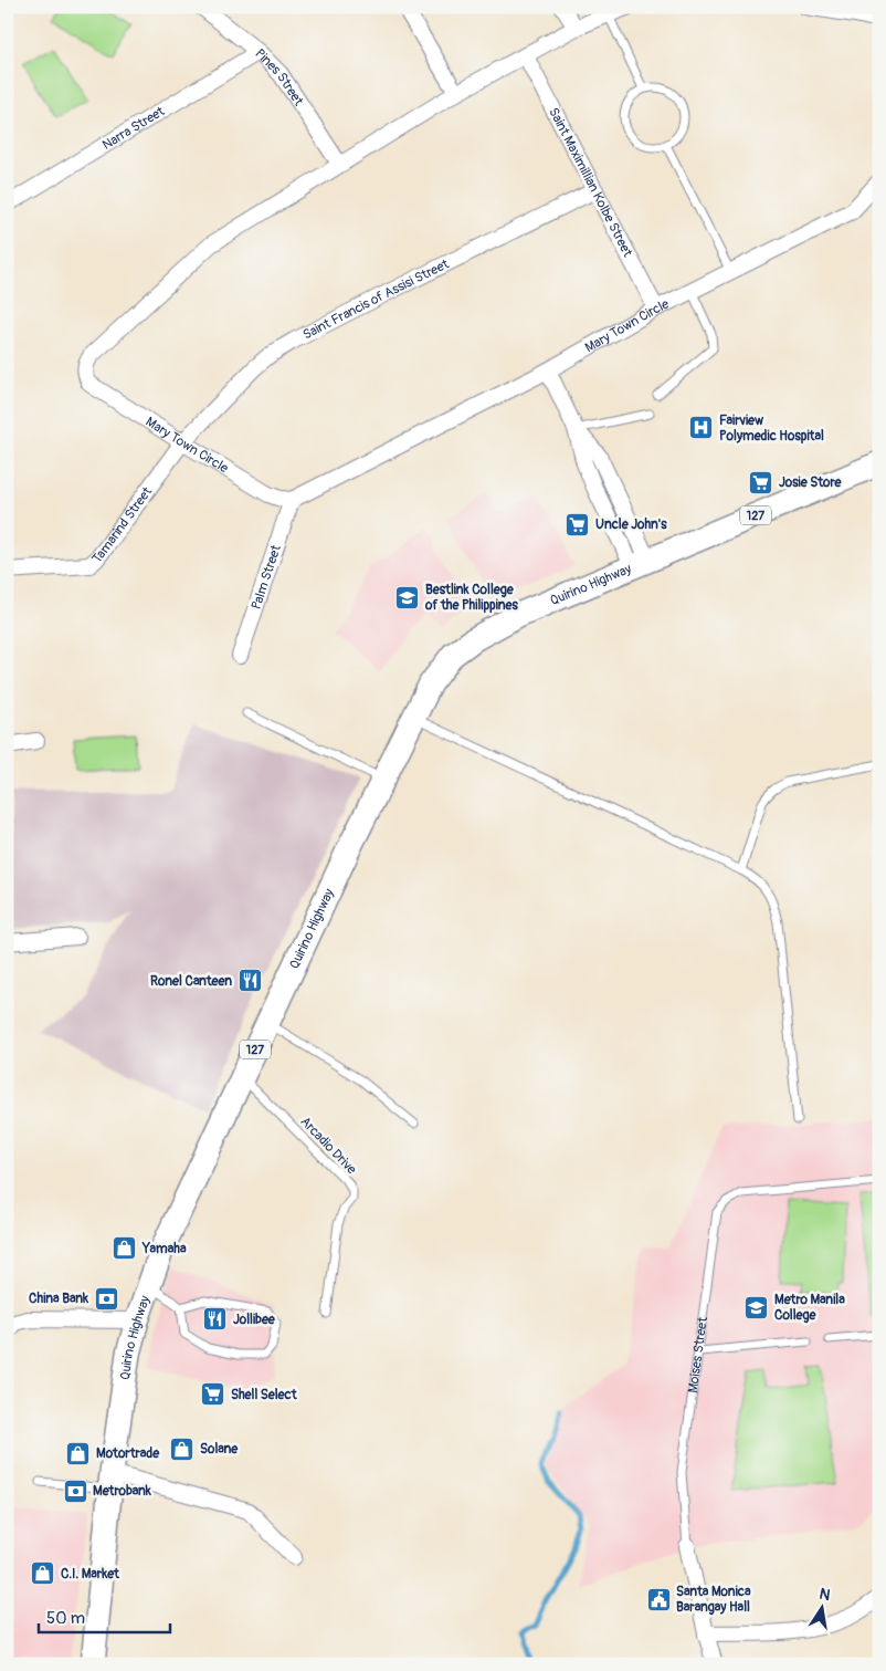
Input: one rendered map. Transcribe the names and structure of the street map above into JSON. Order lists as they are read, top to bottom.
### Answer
{
  "streets": {
    "main road": ["127", "Quirino Highway"],
    "street": [
      "Pines Street",
      "Narra Street",
      "Saint Maximillian Kolbe Street",
      "Saint Francis of Assisi Street",
      "Mary Town Circle",
      "Tamarind Street",
      "Palm Street",
      "Moises Street"
    ],
    "lane": ["Arcadio Drive"]
  },
  "crossings": [
    ["Pines Street", "Narra Street"],
    ["Pines Street", "Mary Town Circle"],
    ["Saint Maximillian Kolbe Street", "Saint Francis of Assisi Street"],
    ["Saint Maximillian Kolbe Street", "Mary Town Circle"],
    ["Saint Francis of Assisi Street", "Mary Town Circle"],
    ["Saint Francis of Assisi Street", "Tamarind Street"],
    ["Mary Town Circle", "Tamarind Street"],
    ["Mary Town Circle", "Palm Street"],
    ["Quirino Highway", "Arcadio Drive"]
  ],
  "places": {
    "hospital": ["Fairview Polymedic Hospital"],
    "supermarket": ["Josie Store", "Uncle John's", "Shell Select"],
    "school or university": ["Bestlink College of the Philippines", "Metro Manila College"],
    "restaurant": ["Ronel Canteen", "Jollibee"],
    "shop": [
      "Yamaha",
      "Solane",
      "Motortrade",
      "C.I. Market"
    ],
    "bank": ["China Bank", "Metrobank"],
    "public building": ["Santa Monica Barangay Hall"]
  },
  "scale_bar": "50 m",
  "north": "top"
}
